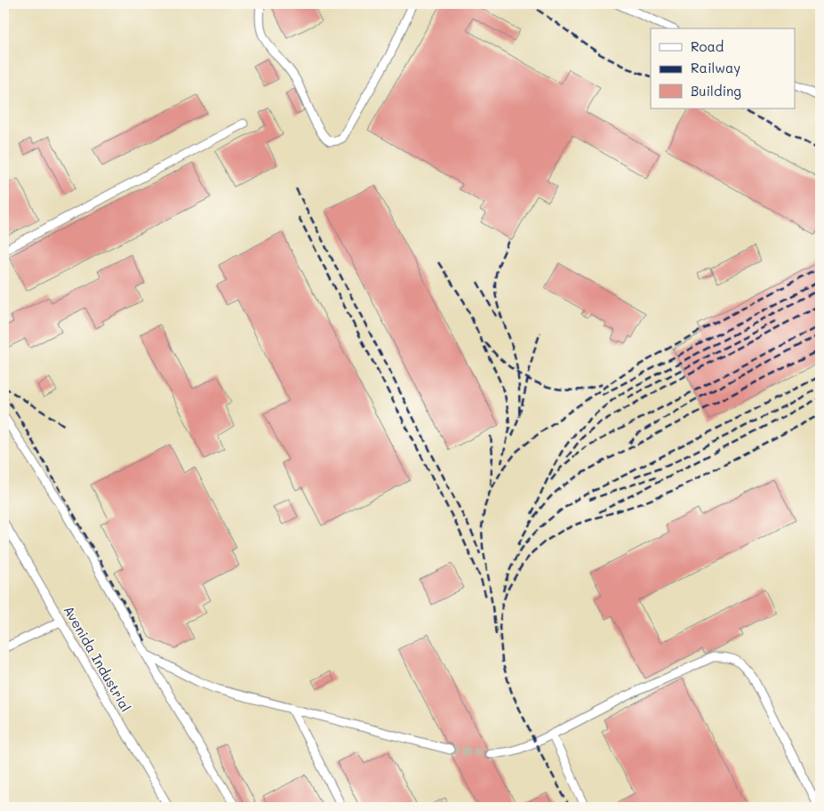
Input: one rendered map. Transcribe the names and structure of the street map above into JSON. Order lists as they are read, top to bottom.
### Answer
{
  "streets": {
    "street": ["Avenida Industrial"]
  },
  "legend": ["Road", "Railway", "Building"]
}
